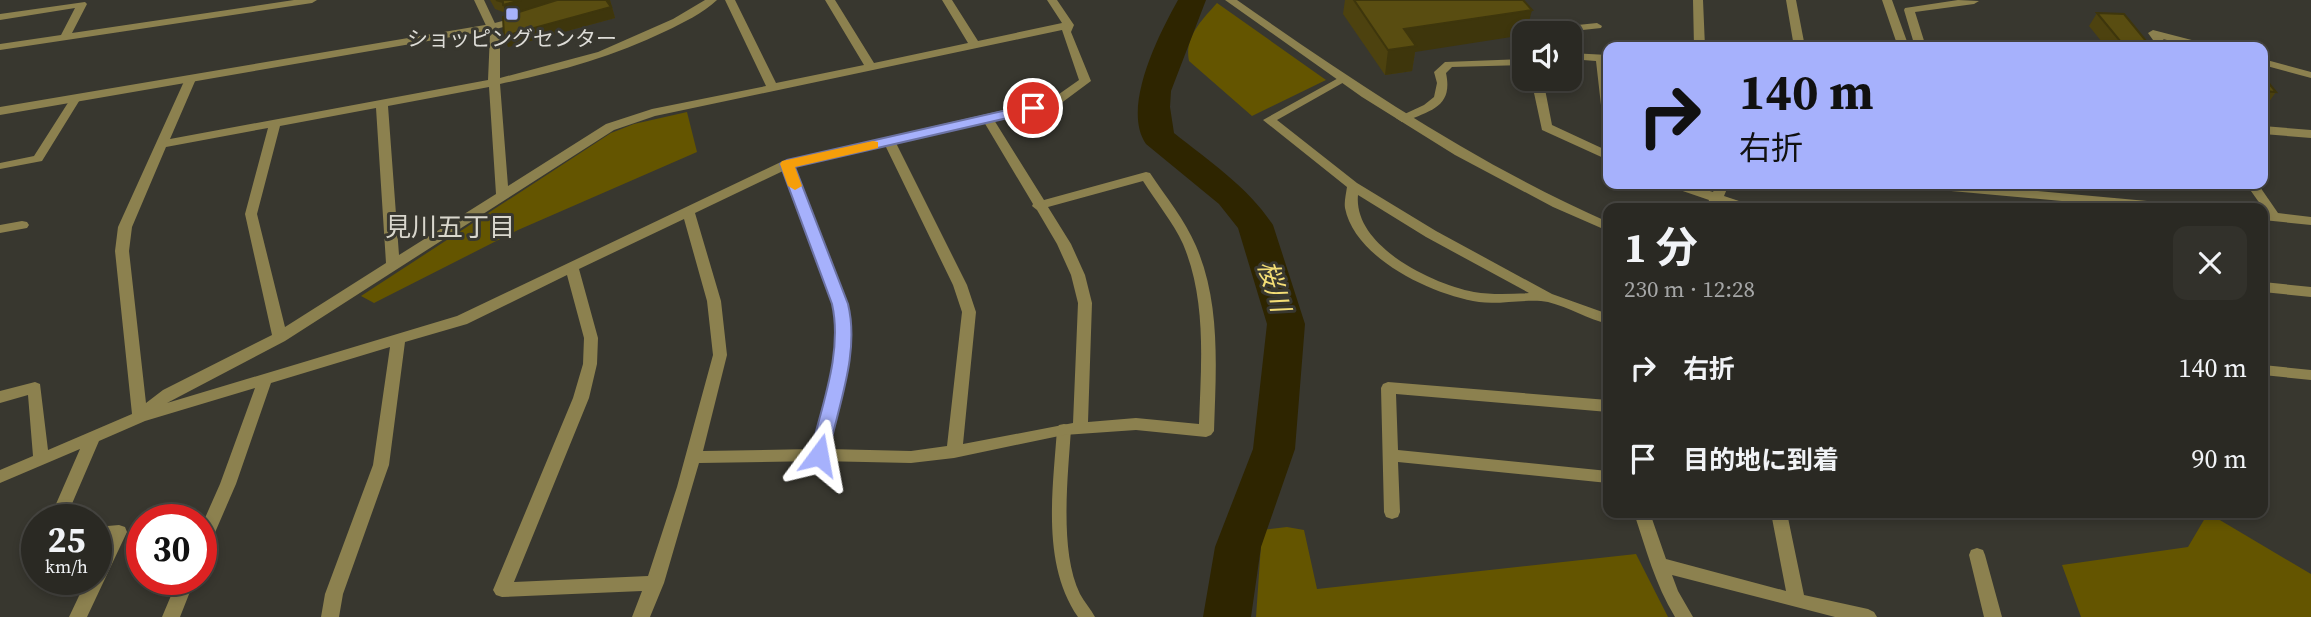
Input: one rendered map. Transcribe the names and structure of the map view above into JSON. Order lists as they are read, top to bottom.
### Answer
{
  "districts": ["見川五丁目"],
  "water": ["桜川"],
  "places": {
    "transit": ["ショッピングセンター"]
  },
  "page": {
    "turn": ["140 m", "右折"],
    "heading": ["1 分", "230 m · 12:28"],
    "list": [
      {
        "name": "右折",
        "value": "140 m"
      },
      {
        "name": "目的地に到着",
        "value": "90 m"
      }
    ],
    "speed": "25 km/h",
    "limit": "30"
  }
}
